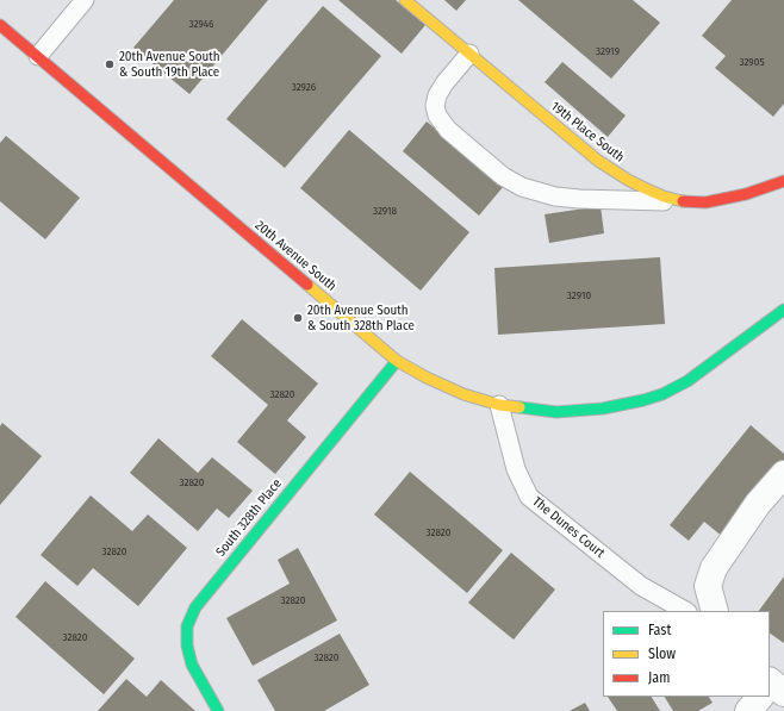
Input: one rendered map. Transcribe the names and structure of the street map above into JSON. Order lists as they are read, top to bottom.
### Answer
{
  "streets": {
    "street": ["19th Place South", "20th Avenue South", "South 328th Place"],
    "lane": ["The Dunes Court"]
  },
  "crossings": [
    ["20th Avenue South", "South 328th Place"],
    ["20th Avenue South", "The Dunes Court"]
  ],
  "places": ["20th Avenue South & South 19th Place", "20th Avenue South & South 328th Place"],
  "house_numbers": [
    "32946",
    "32919",
    "32905",
    "32926",
    "32918",
    "32910",
    "32820",
    "32820",
    "32820",
    "32820",
    "32820",
    "32820",
    "32820"
  ],
  "legend": ["Fast", "Slow", "Jam"]
}
